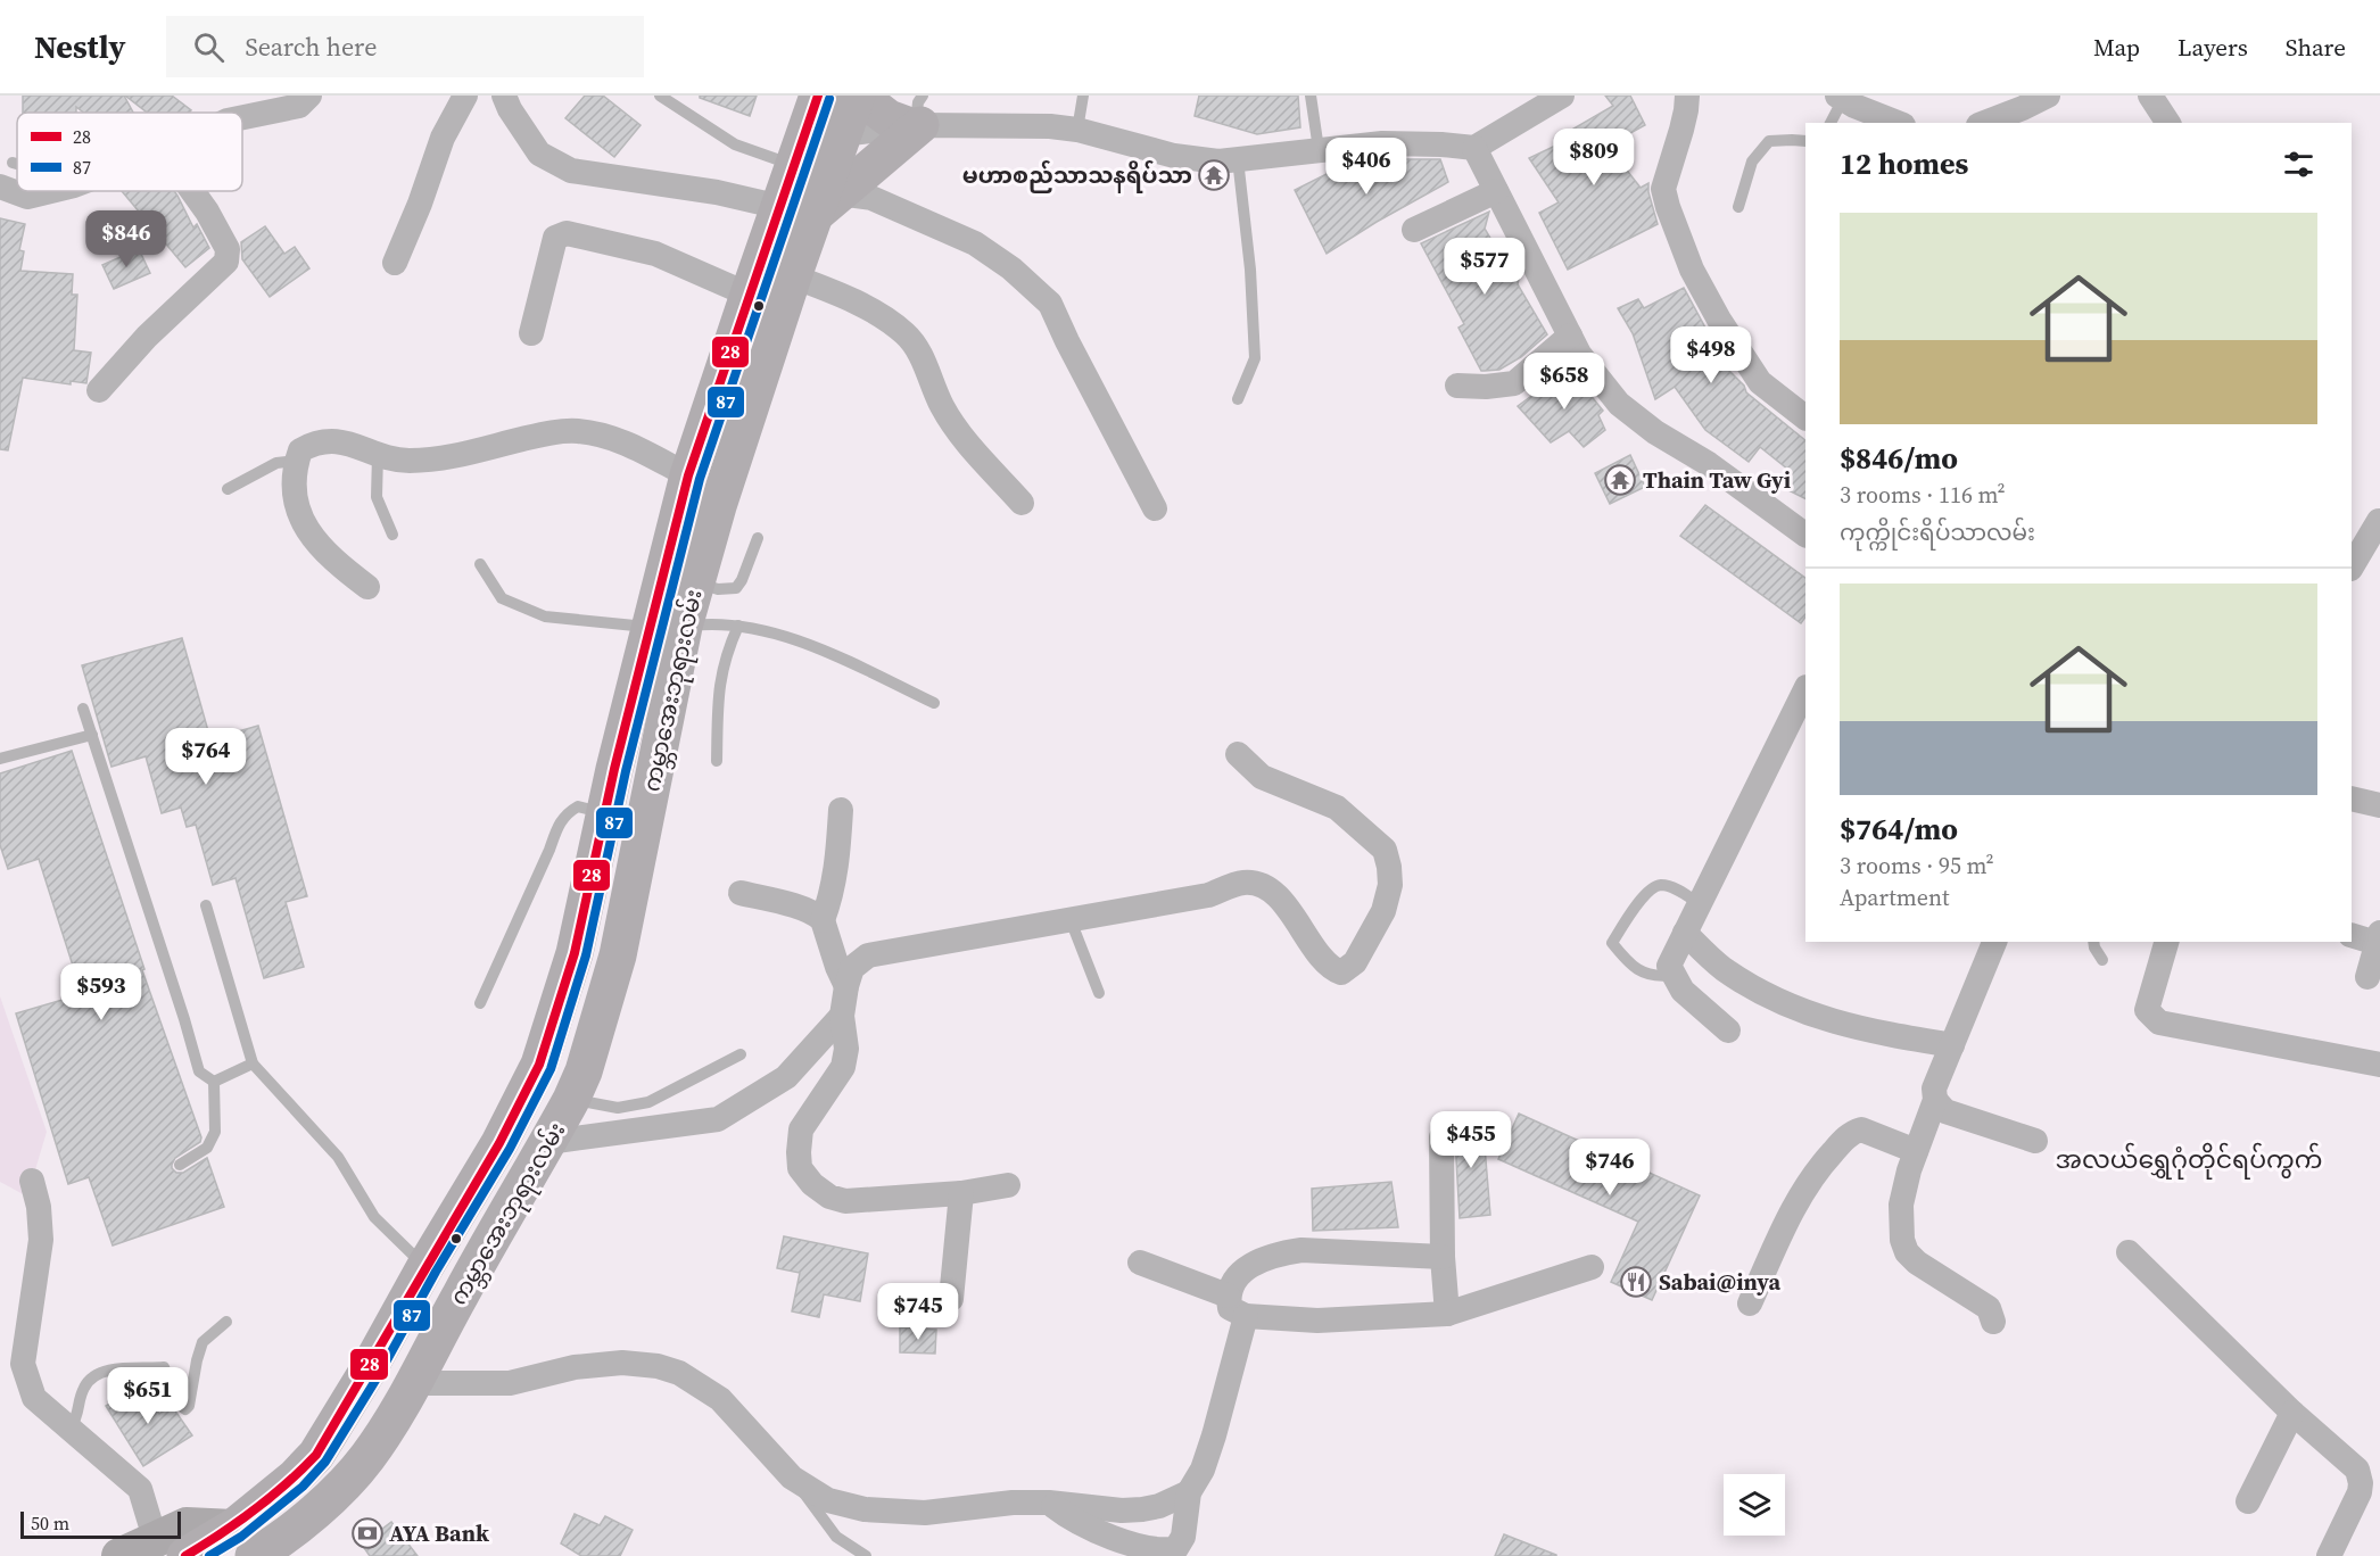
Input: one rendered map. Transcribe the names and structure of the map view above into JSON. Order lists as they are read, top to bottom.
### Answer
{
  "streets": {
    "main road": ["ကမ္ဘာအေးဘုရားလမ်း"]
  },
  "districts": ["အလယ်ရွှေဂုံတိုင်ရပ်ကွက်"],
  "places": {
    "temple": ["မဟာစည်သာသနရိပ်သာ", "Thain Taw Gyi"],
    "restaurant": ["Sabai@inya"],
    "bank": ["AYA Bank"]
  },
  "lines": ["transit line 28", "transit line 87"],
  "legend": ["28", "87"],
  "scale_bar": "50 m",
  "page": {
    "header": "Nestly",
    "search": "Search here",
    "nav": ["Map", "Layers", "Share"],
    "heading": "12 homes",
    "price": [
      "$809",
      "$406",
      "$846",
      "$577",
      "$498",
      "$658",
      "$764",
      "$593",
      "$455",
      "$746",
      "$745",
      "$651"
    ],
    "list": [
      {
        "name": "$846/mo",
        "note": "3 rooms · 116 m² · ကုက္ကိုင်းရိပ်သာလမ်း"
      },
      {
        "name": "$764/mo",
        "note": "3 rooms · 95 m² · Apartment"
      }
    ],
    "scale": "50 m"
  }
}
